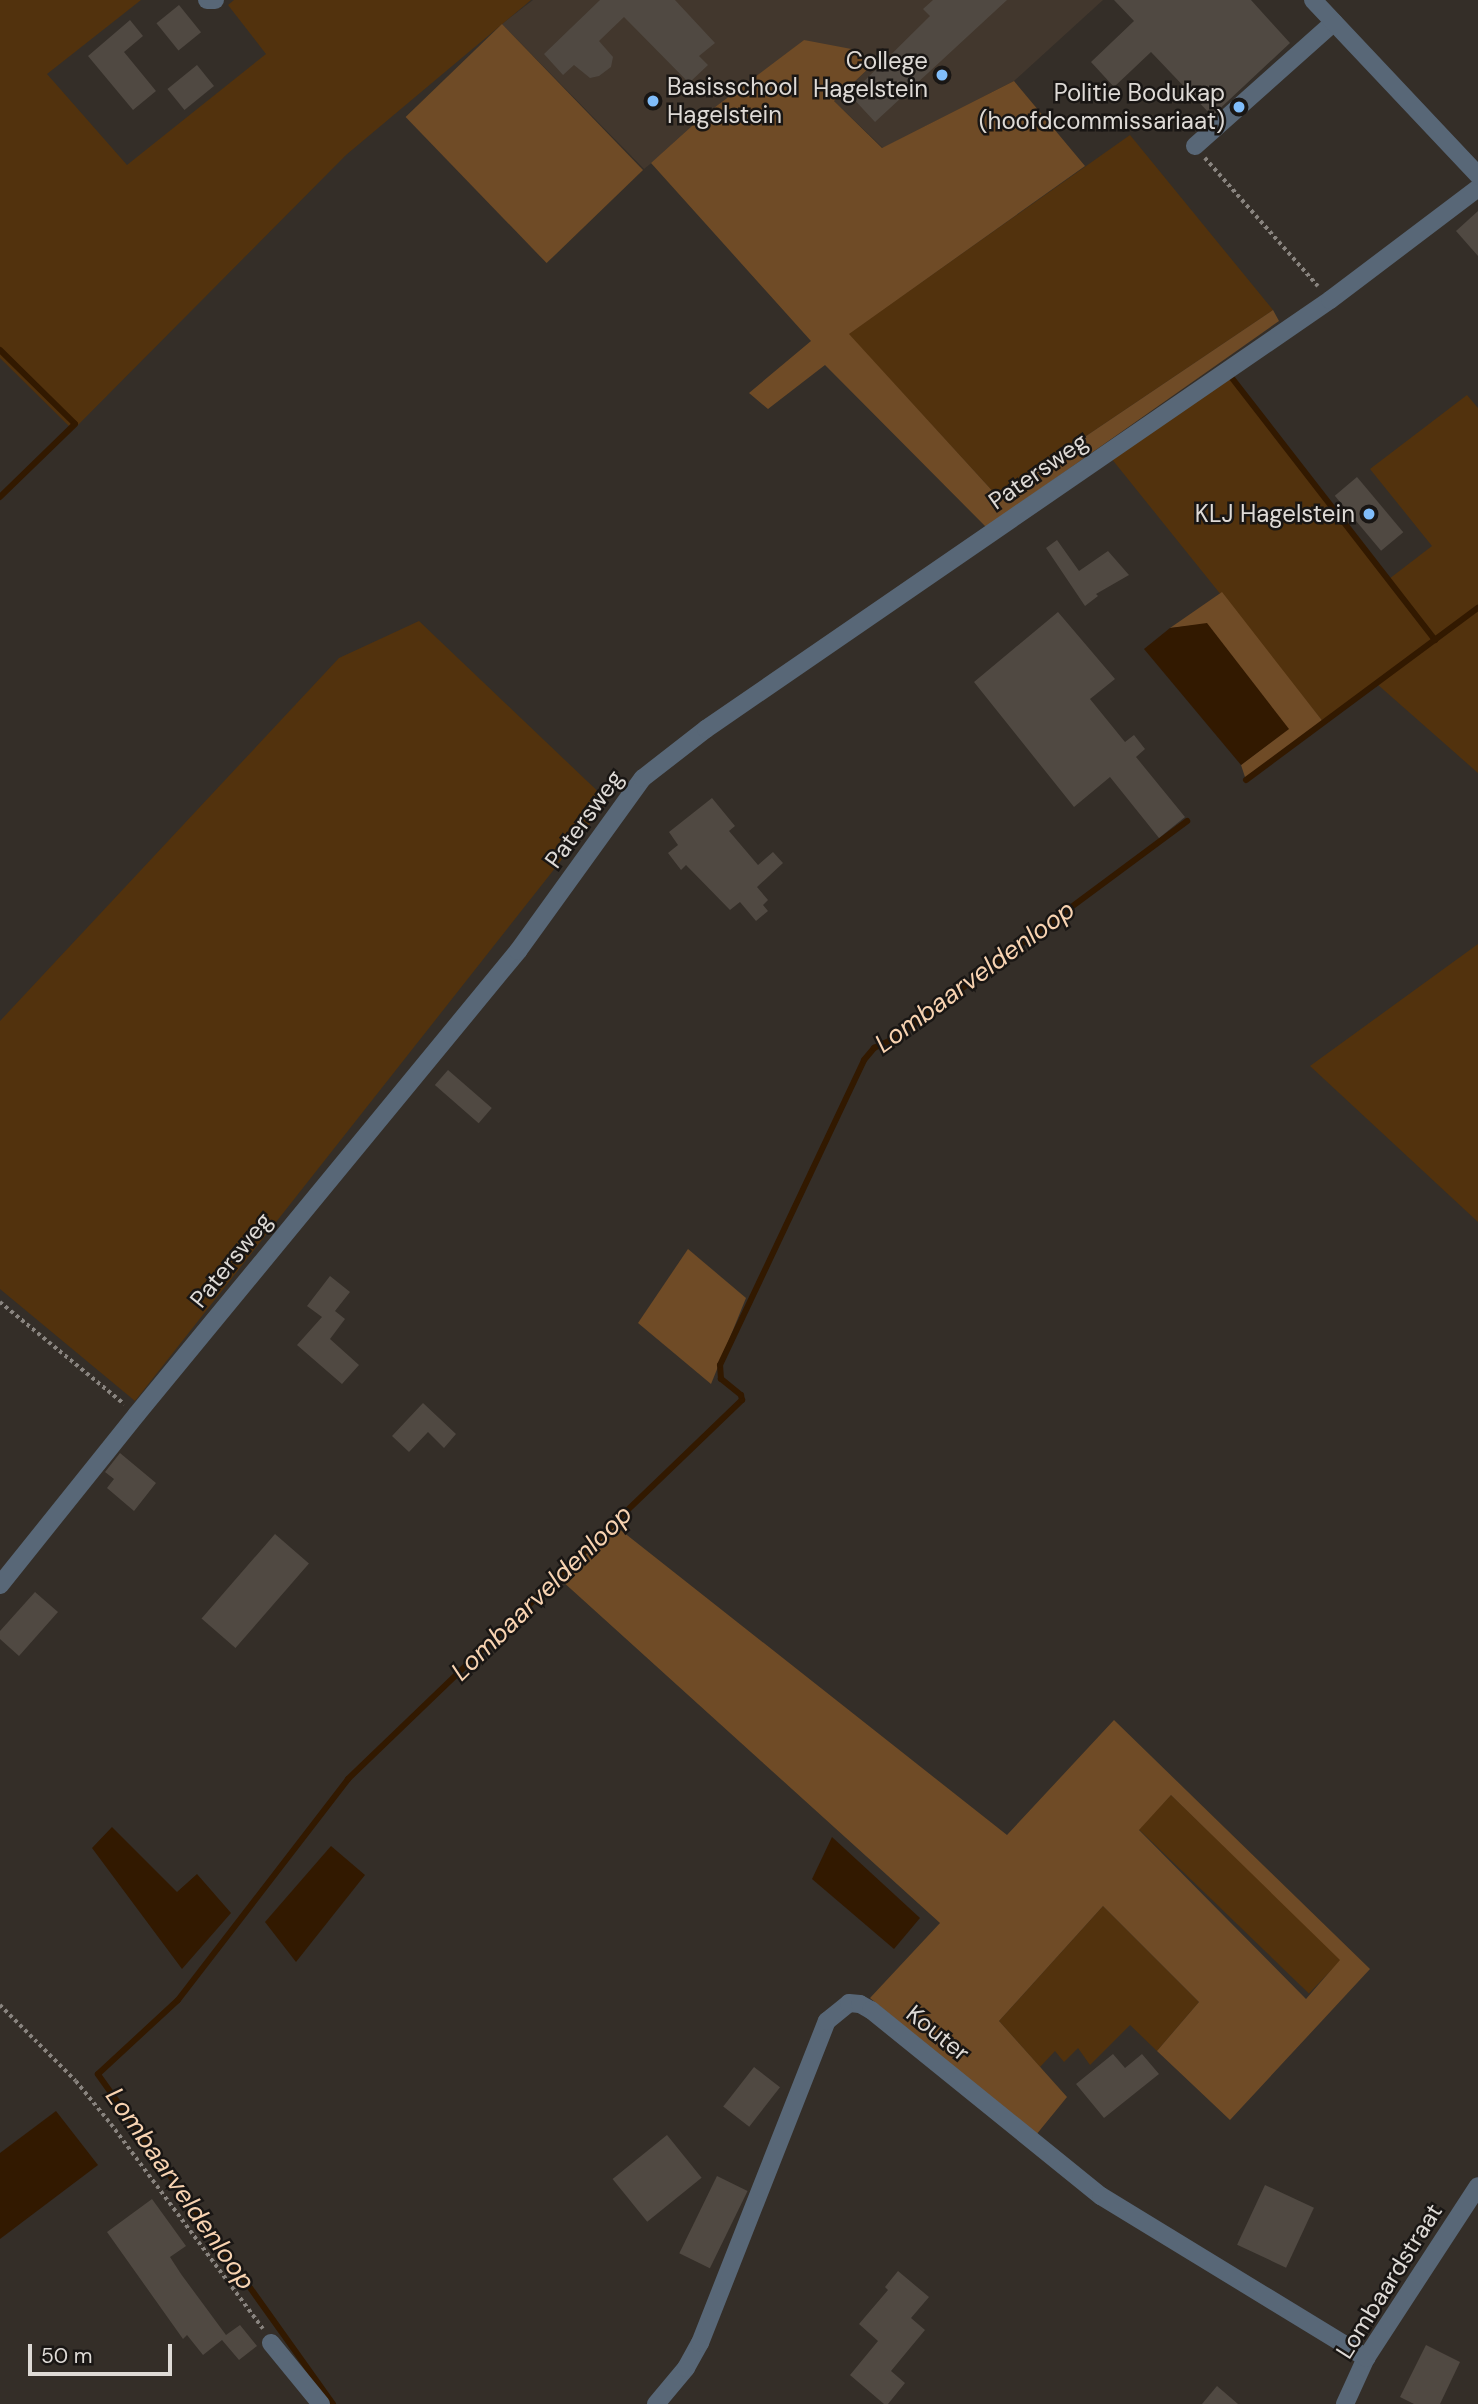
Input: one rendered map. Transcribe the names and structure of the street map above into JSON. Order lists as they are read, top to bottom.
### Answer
{
  "streets": {
    "street": ["Patersweg", "Kouter", "Lombaardstraat"]
  },
  "crossings": [
    ["Kouter", "Lombaardstraat"]
  ],
  "water": ["Lombaarveldenloop"],
  "places": [
    "College Hagelstein",
    "Basisschool Hagelstein",
    "Politie Bodukap (hoofdcommissariaat)",
    "KLJ Hagelstein"
  ],
  "scale_bar": "50 m"
}
